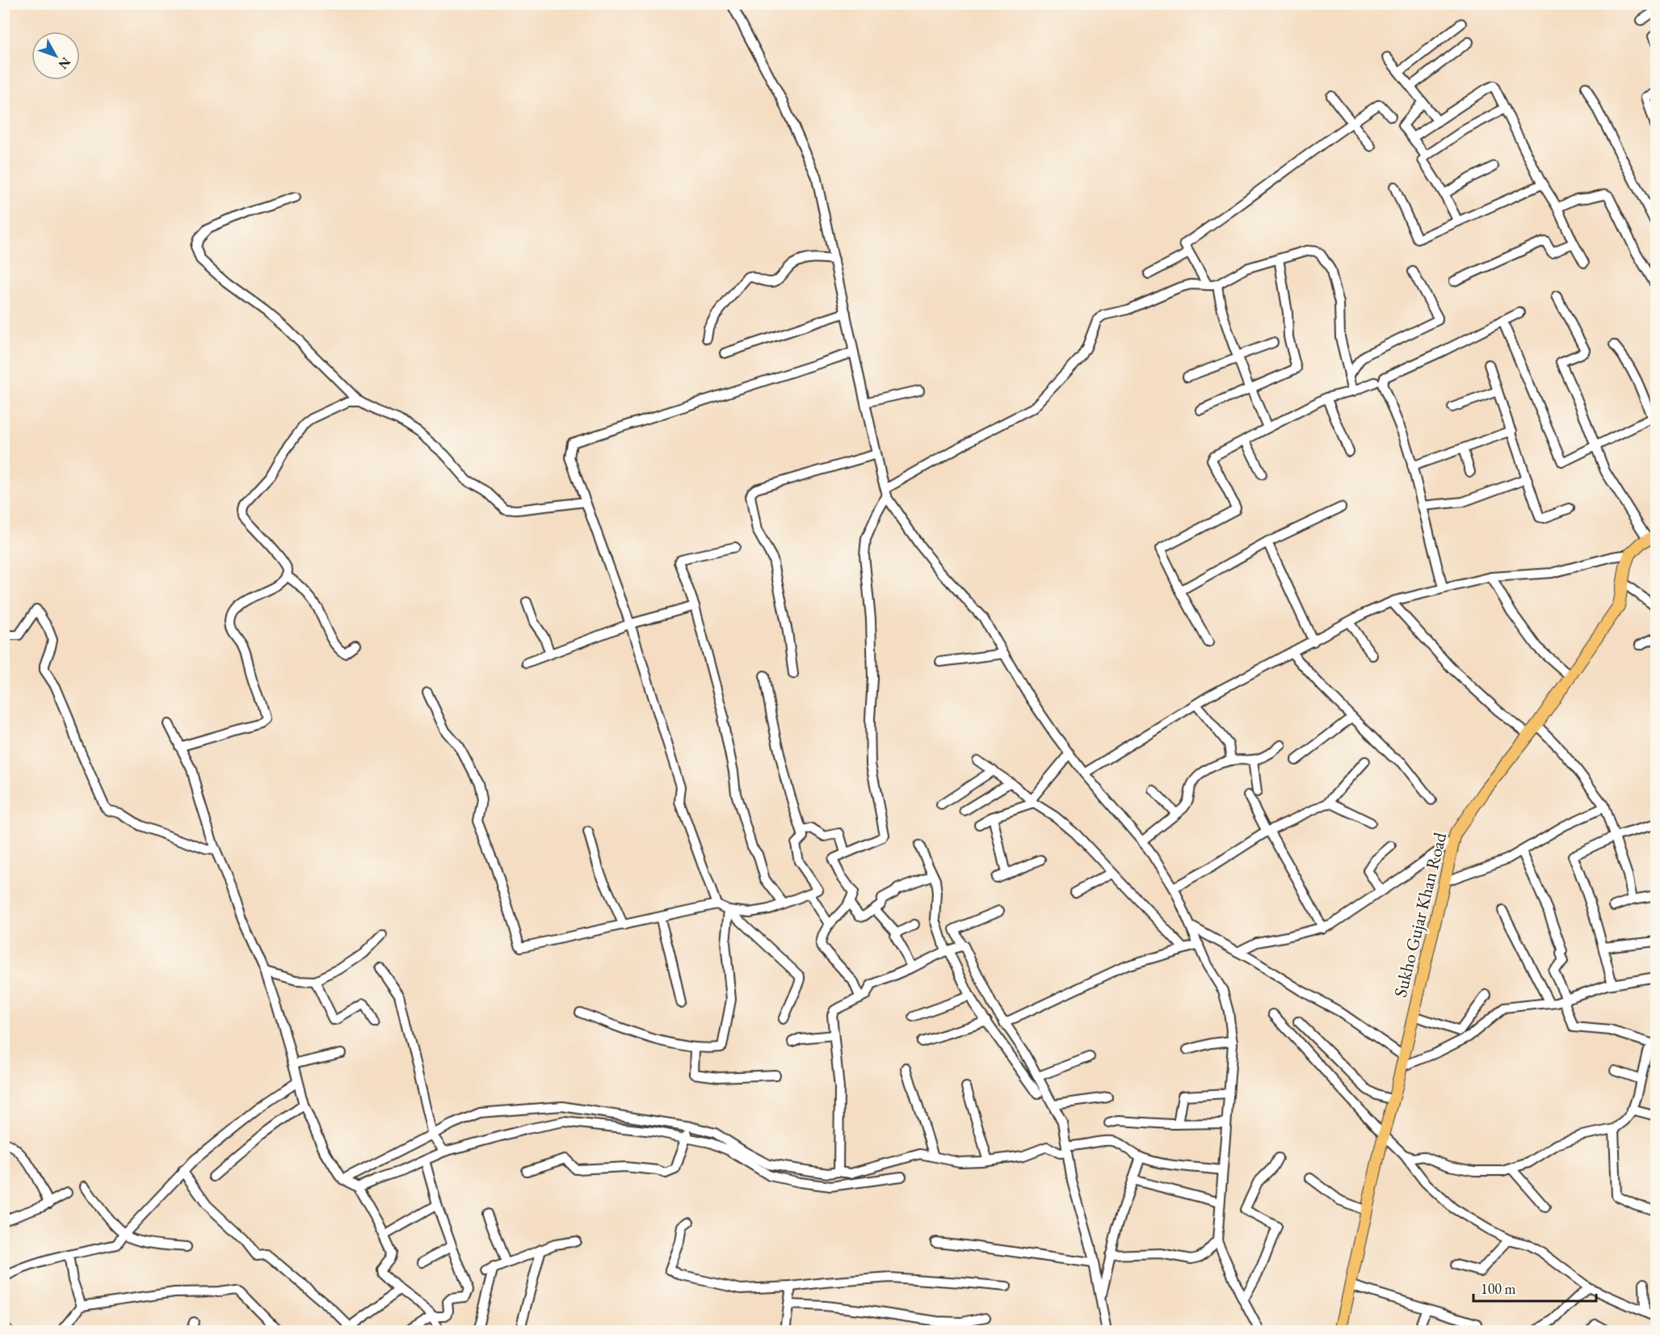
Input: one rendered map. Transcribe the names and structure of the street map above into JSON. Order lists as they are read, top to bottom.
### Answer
{
  "streets": {
    "main road": ["Sukho Gujar Khan Road"]
  },
  "scale_bar": "100 m",
  "north": "bottom right"
}
